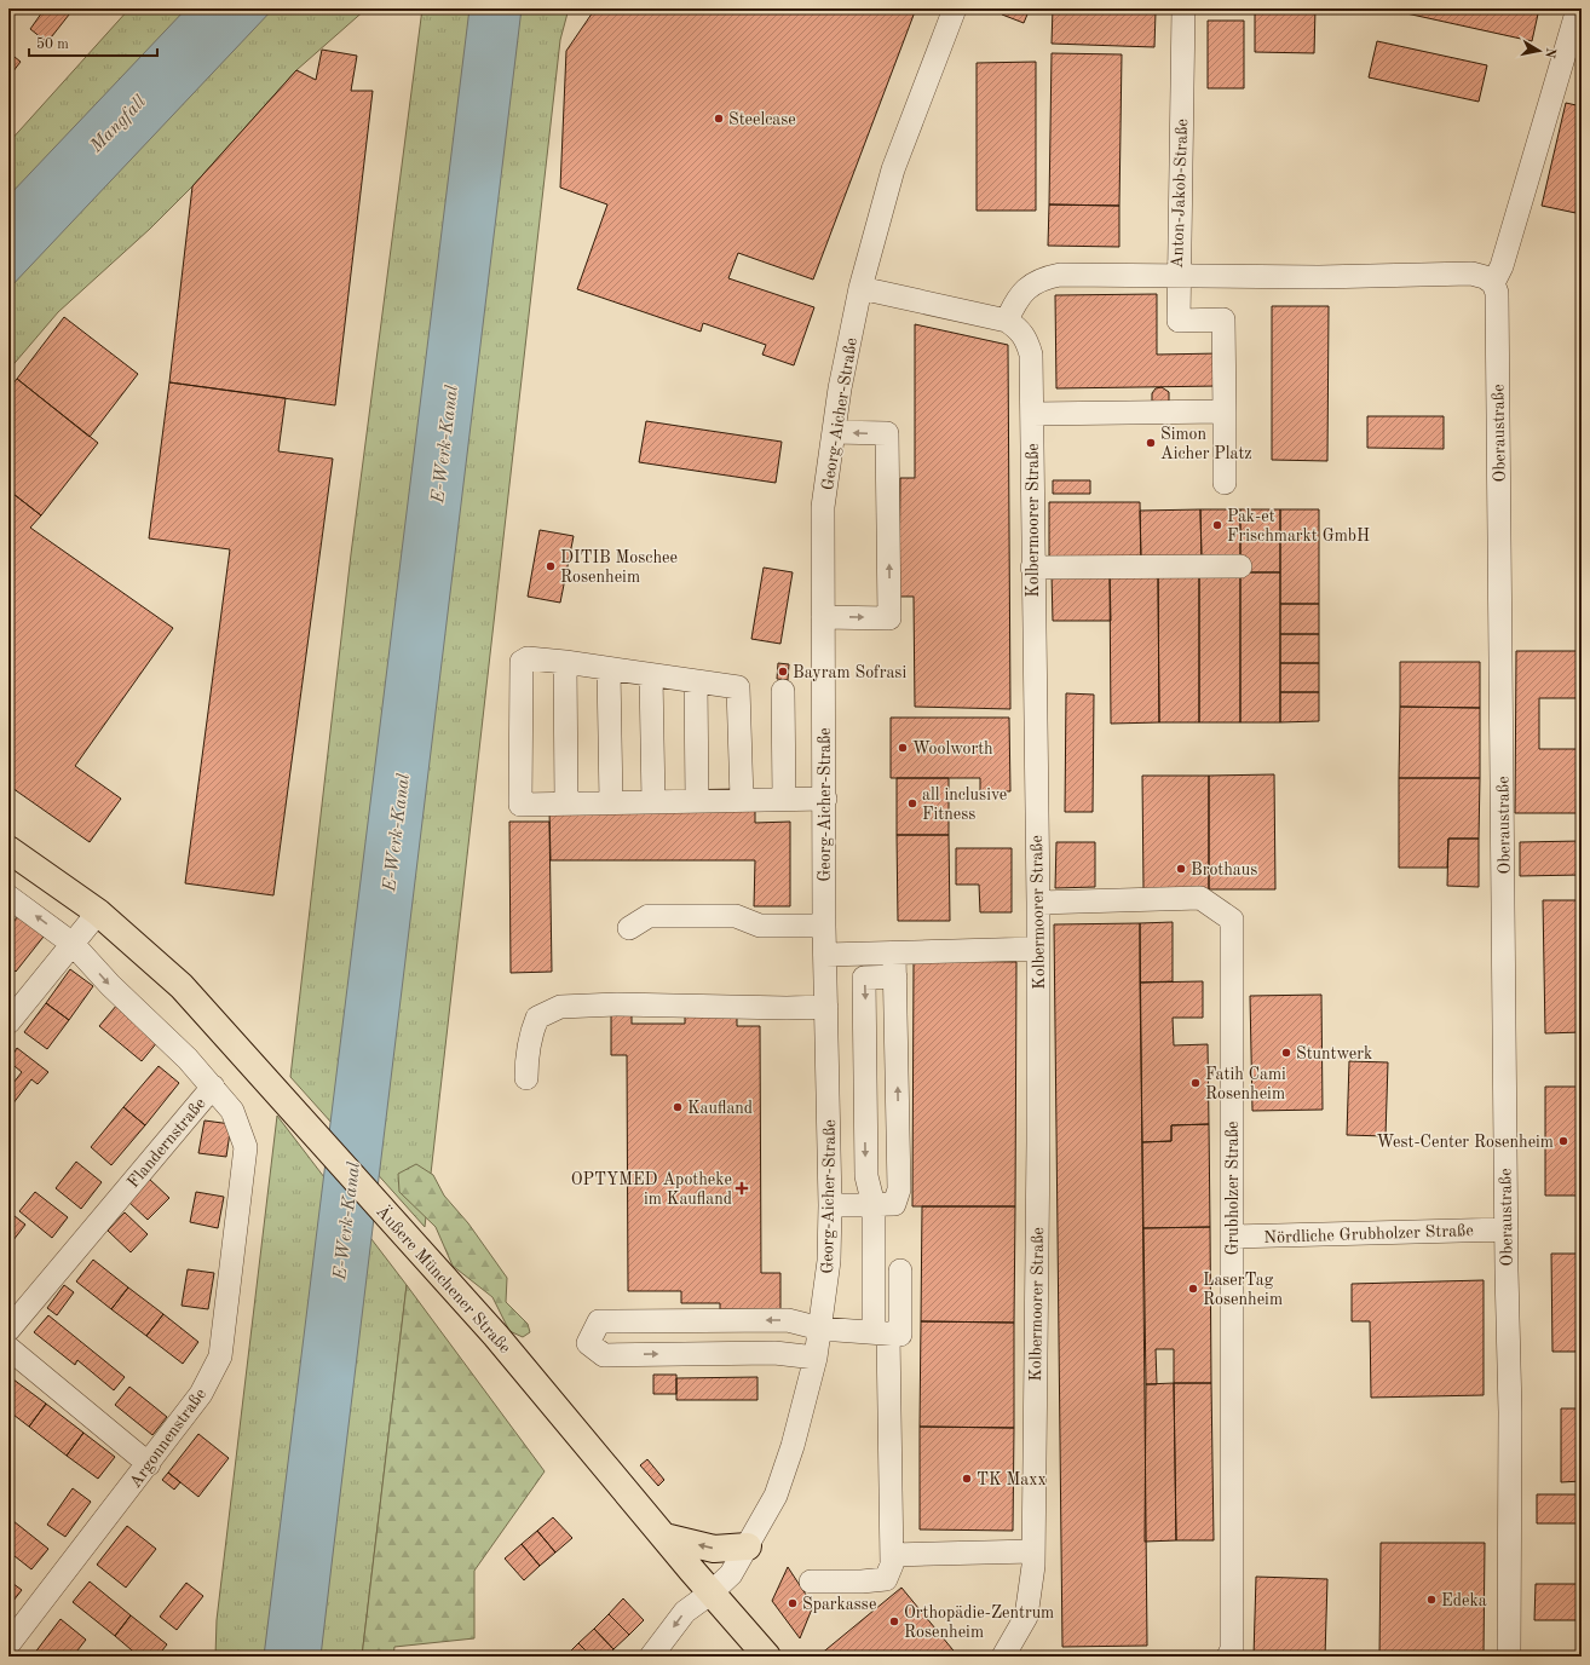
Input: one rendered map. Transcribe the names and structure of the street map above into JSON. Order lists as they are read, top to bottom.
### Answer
{
  "streets": {
    "main road": ["Äußere Münchener Straße"],
    "street": [
      "Anton-Jakob-Straße",
      "Georg-Aicher-Straße",
      "Oberaustraße",
      "Kolbermoorer Straße",
      "Flandernstraße",
      "Grubholzer Straße",
      "Nördliche Grubholzer Straße",
      "Argonnenstraße"
    ]
  },
  "crossings": [
    ["Anton-Jakob-Straße", "Kolbermoorer Straße"],
    ["Georg-Aicher-Straße", "Kolbermoorer Straße"],
    ["Georg-Aicher-Straße", "Äußere Münchener Straße"],
    ["Oberaustraße", "Nördliche Grubholzer Straße"],
    ["Kolbermoorer Straße", "Grubholzer Straße"],
    ["Flandernstraße", "Argonnenstraße"],
    ["Grubholzer Straße", "Nördliche Grubholzer Straße"]
  ],
  "water": ["Mangfall", "E-Werk-Kanal"],
  "places": {
    "other": [
      "Steelcase",
      "Simon Aicher Platz",
      "Pak-et Frischmarkt GmbH",
      "DITIB Moschee Rosenheim",
      "Bayram Sofrasi",
      "Woolworth",
      "all inclusive Fitness",
      "Brothaus",
      "Stuntwerk",
      "Fatih Cami Rosenheim",
      "Kaufland",
      "West-Center Rosenheim",
      "LaserTag Rosenheim",
      "TK Maxx",
      "Edeka",
      "Sparkasse",
      "Orthopädie-Zentrum Rosenheim"
    ],
    "health": ["OPTYMED Apotheke im Kaufland"]
  },
  "scale_bar": "50 m",
  "north": "right"
}
